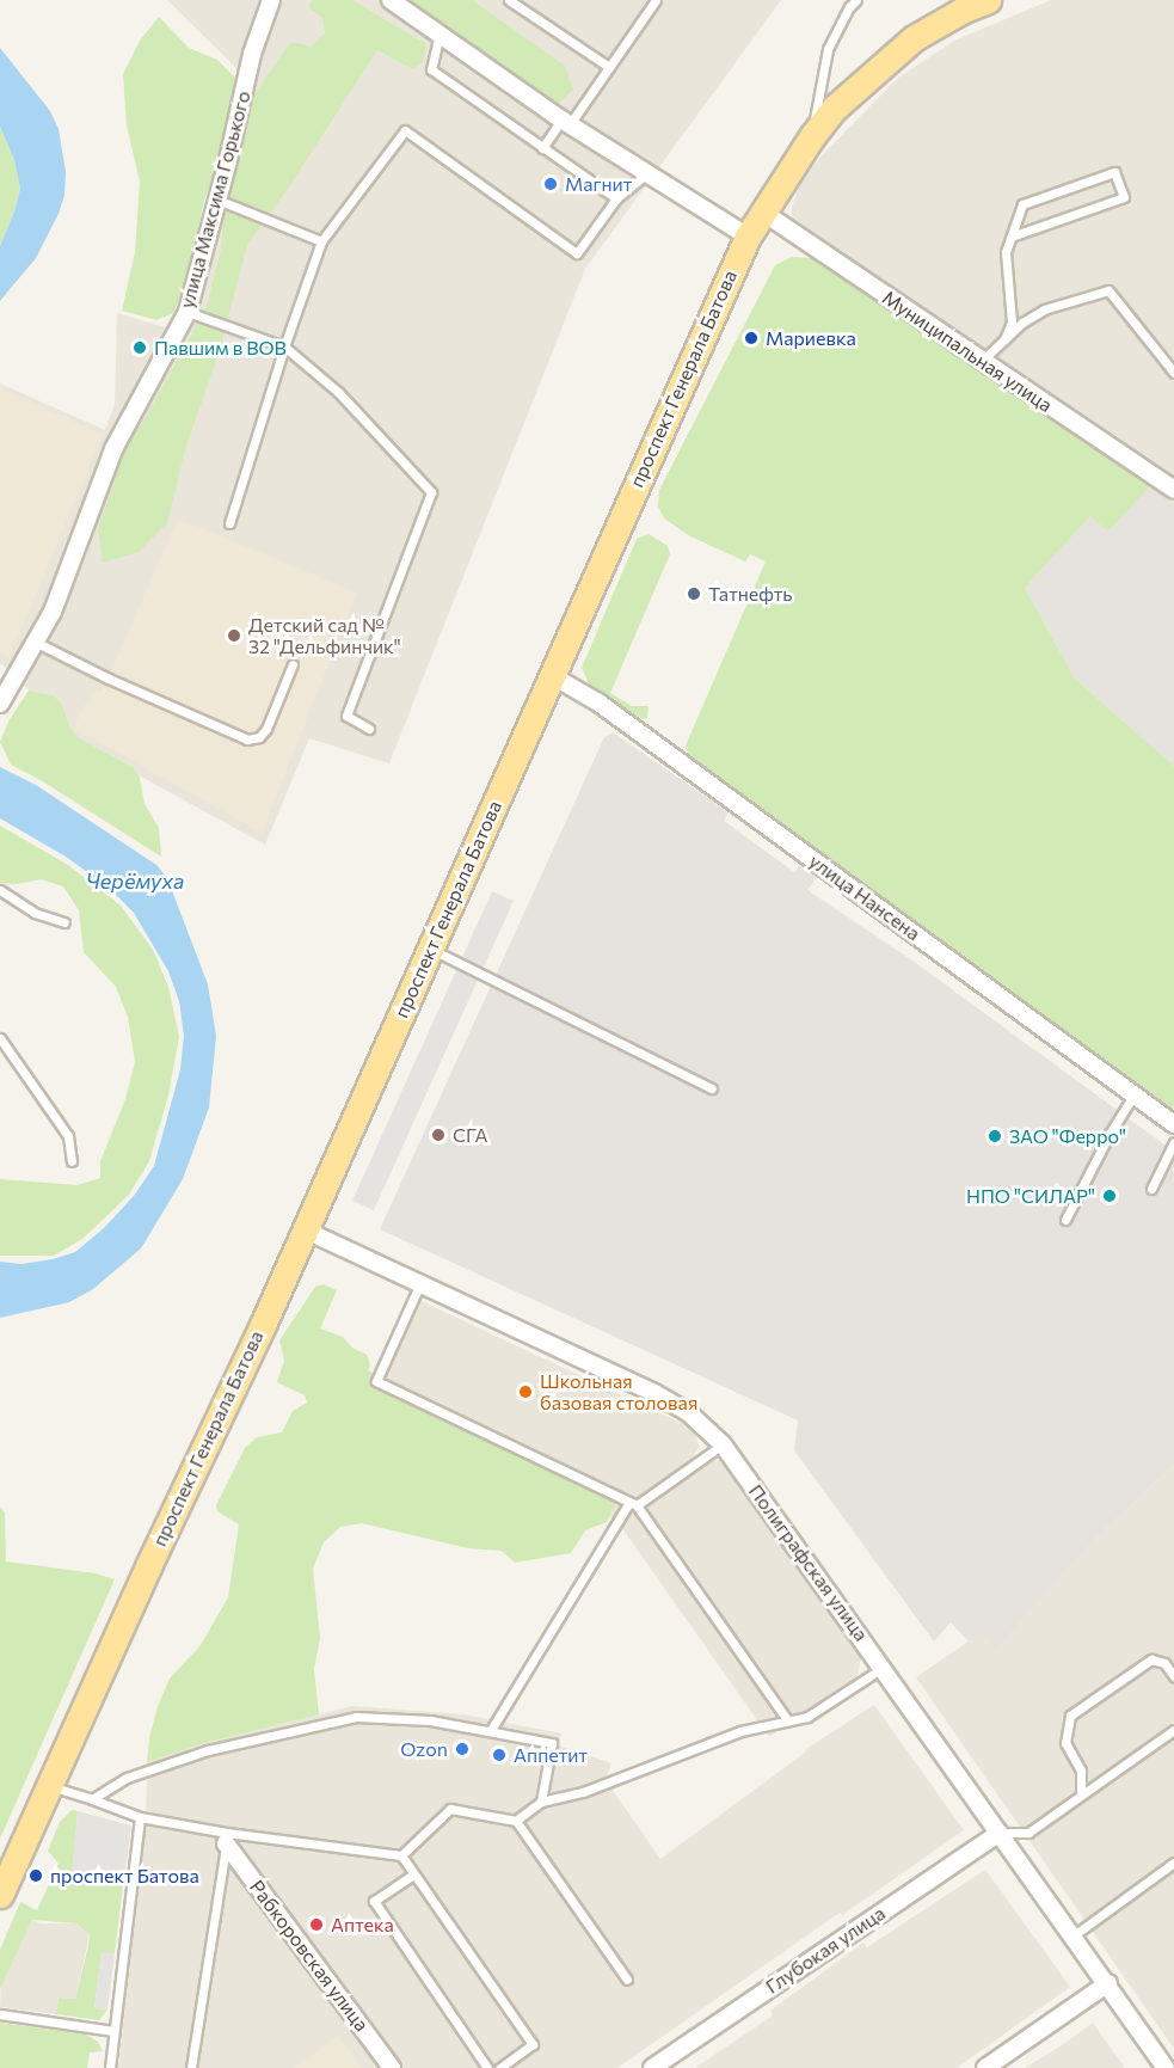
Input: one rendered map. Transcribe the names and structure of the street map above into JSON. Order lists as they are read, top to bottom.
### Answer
{
  "streets": {
    "main road": ["проспект Генерала Батова"],
    "street": [
      "улица Максима Горького",
      "Муниципальная улица",
      "улица Нансена",
      "Полиграфская улица",
      "Глубокая улица",
      "Рабкоровская улица"
    ]
  },
  "crossings": [
    ["Муниципальная улица", "проспект Генерала Батова"],
    ["проспект Генерала Батова", "улица Нансена"],
    ["проспект Генерала Батова", "Полиграфская улица"],
    ["Полиграфская улица", "Глубокая улица"]
  ],
  "water": ["Черёмуха"],
  "places": [
    "Магнит",
    "Мариевка",
    "Павшим в ВОВ",
    "Татнефть",
    "Детский сад № 32 \"Дельфинчик\"",
    "СГА",
    "ЗАО \"Ферро\"",
    "НПО \"СИЛАР\"",
    "Школьная базовая столовая",
    "Ozon",
    "Аппетит",
    "проспект Батова",
    "Аптека"
  ]
}
